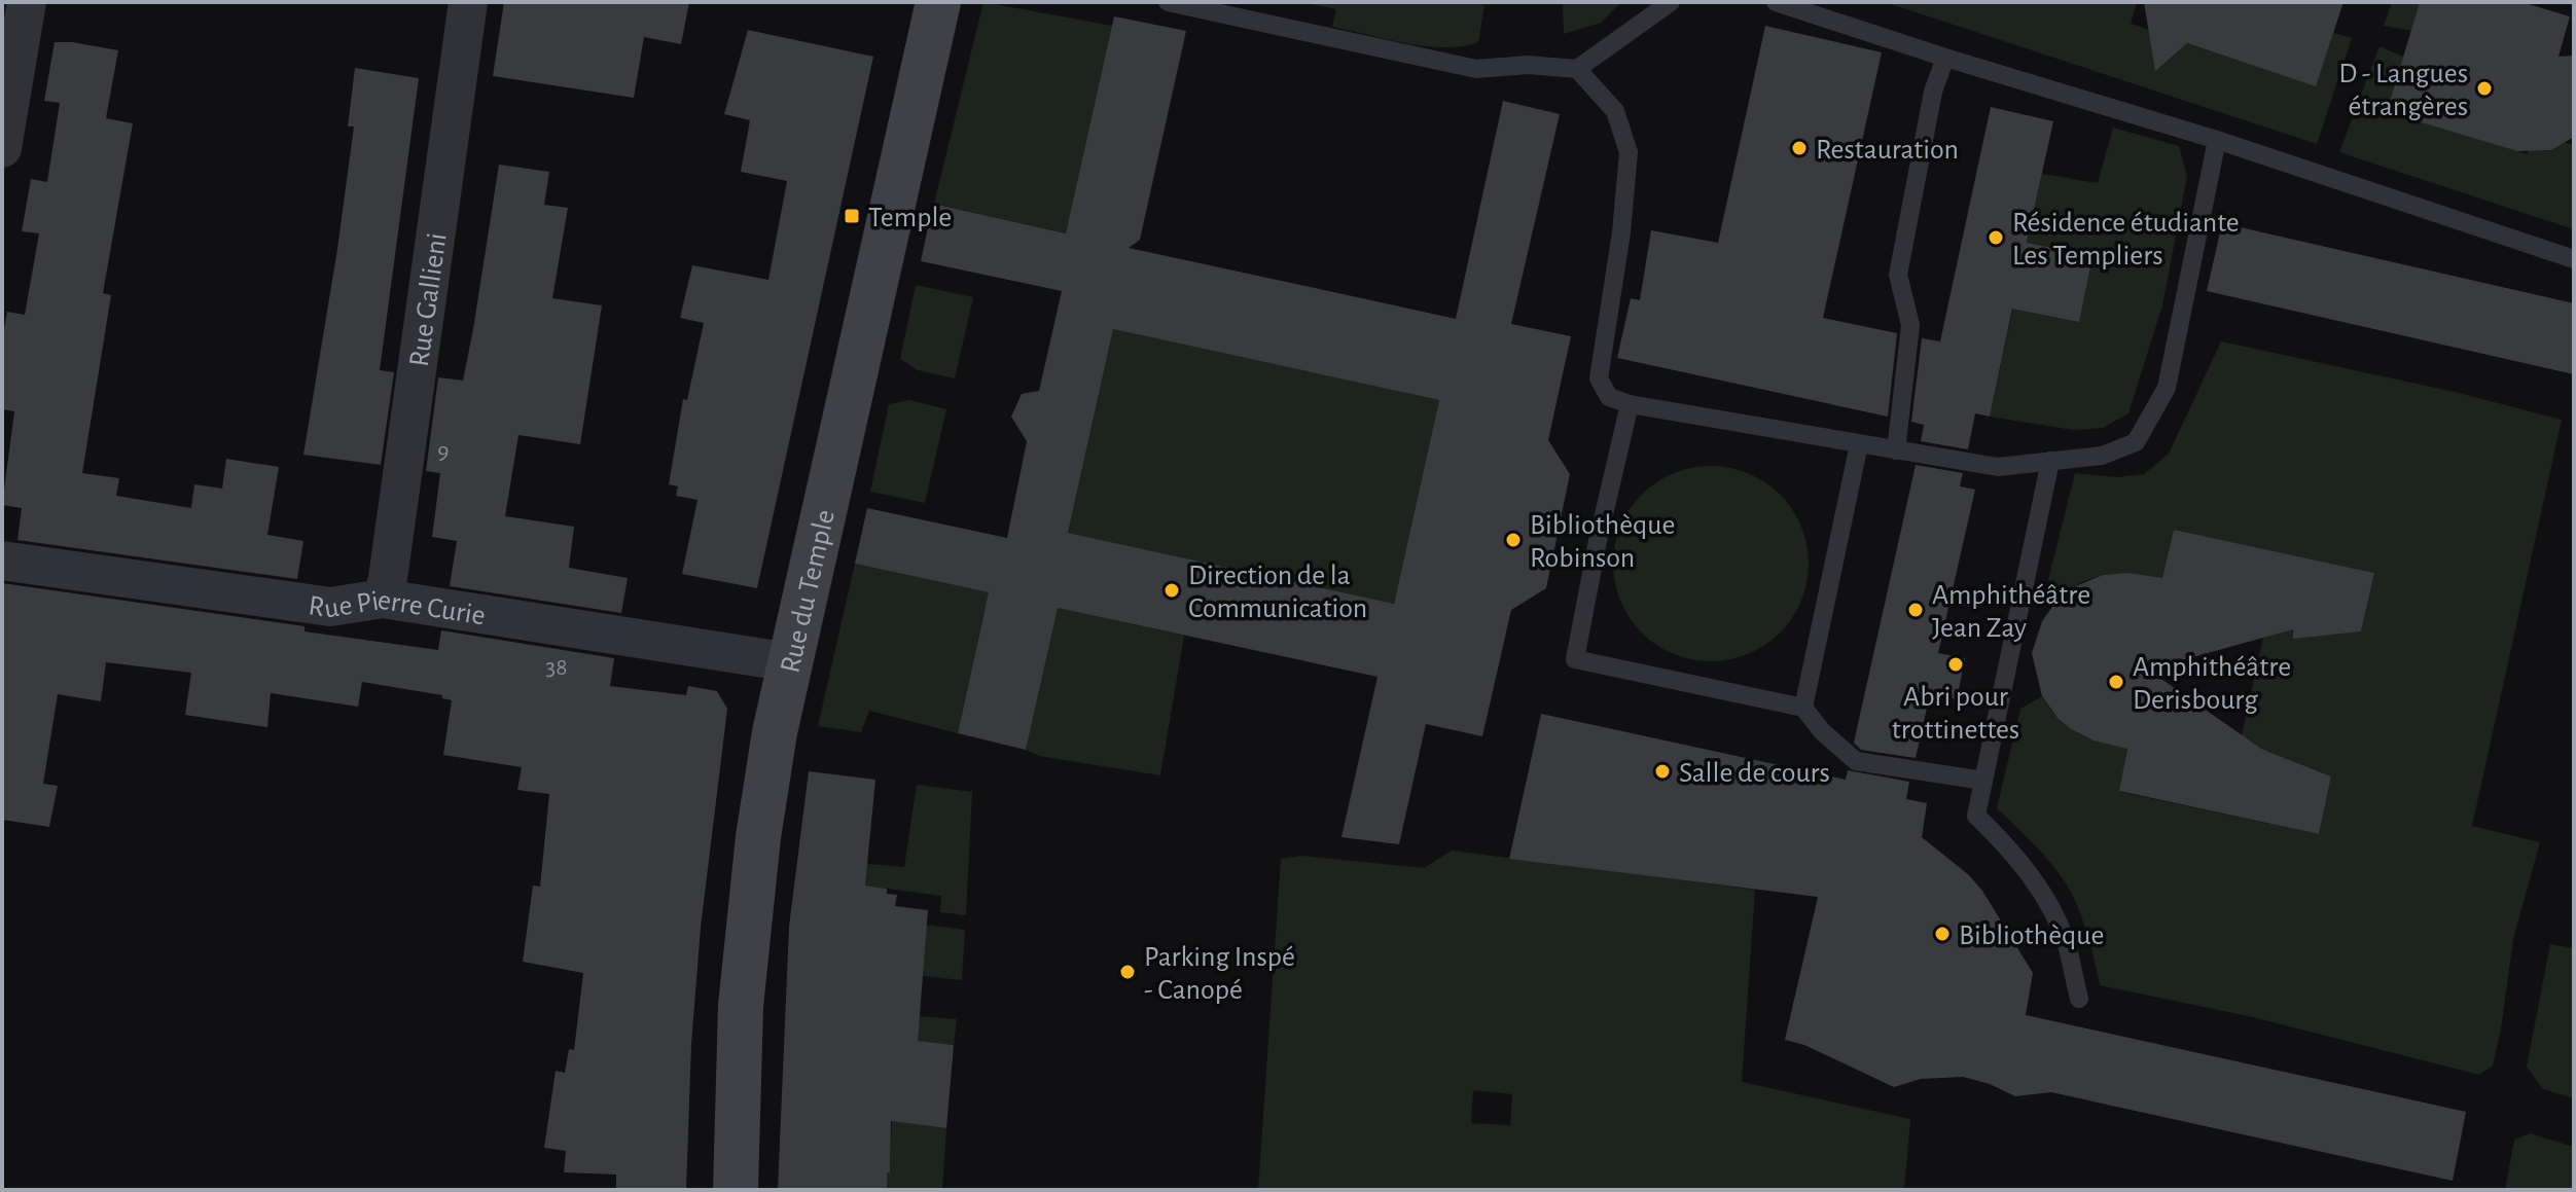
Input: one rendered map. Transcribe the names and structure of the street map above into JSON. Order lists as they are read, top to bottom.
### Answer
{
  "streets": {
    "street": ["Rue Gallieni", "Rue du Temple", "Rue Pierre Curie"]
  },
  "crossings": [
    ["Rue Gallieni", "Rue Pierre Curie"],
    ["Rue du Temple", "Rue Pierre Curie"]
  ],
  "places": {
    "other": [
      "D - Langues étrangères",
      "Restauration",
      "Résidence étudiante Les Templiers",
      "Bibliothèque Robinson",
      "Direction de la Communication",
      "Amphithéâtre Jean Zay",
      "Abri pour trottinettes",
      "Amphithéâtre Derisbourg",
      "Salle de cours",
      "Bibliothèque",
      "Parking Inspé - Canopé"
    ],
    "transit": ["Temple"]
  },
  "house_numbers": ["9", "38"]
}
